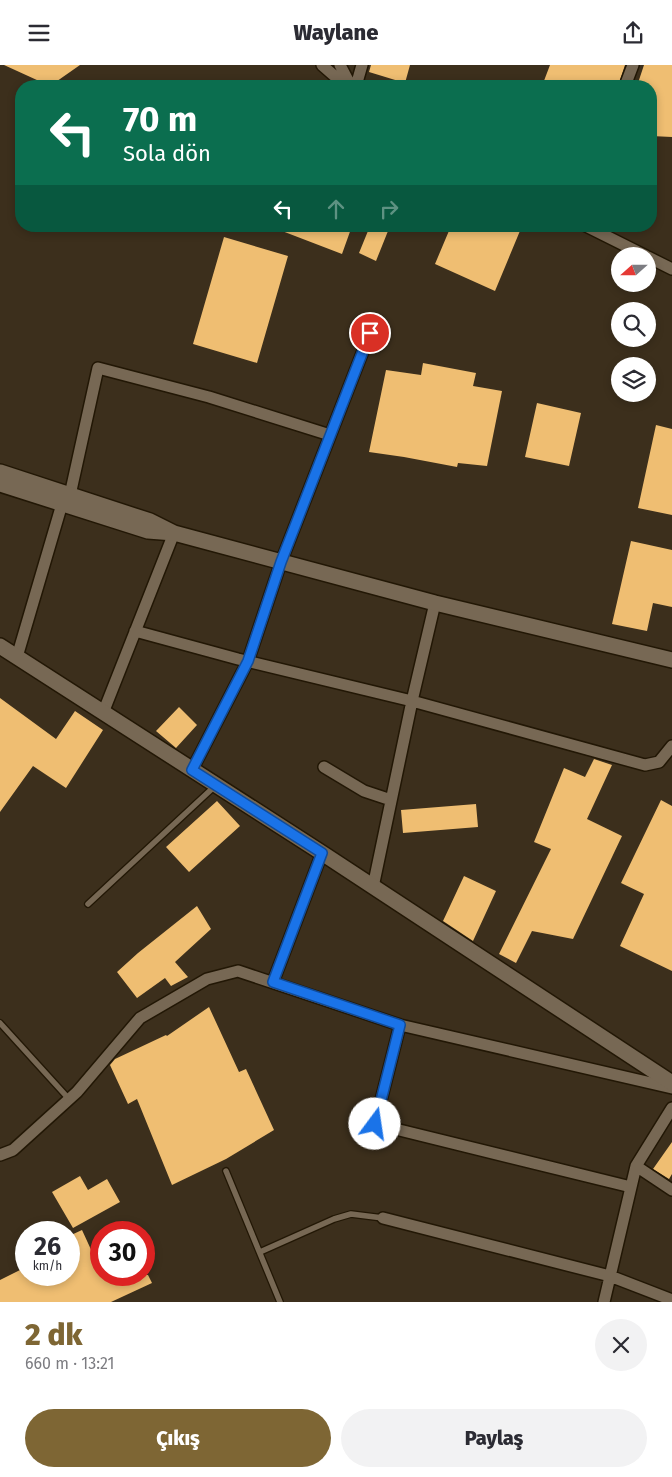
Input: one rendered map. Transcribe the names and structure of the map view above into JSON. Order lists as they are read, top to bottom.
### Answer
{
  "north": "left",
  "page": {
    "header": "Waylane",
    "turn": ["70 m", "Sola dön"],
    "speed": "26 km/h",
    "limit": "30",
    "heading": ["2 dk", "660 m · 13:21"],
    "buttons": ["Çıkış", "Paylaş"]
  }
}
